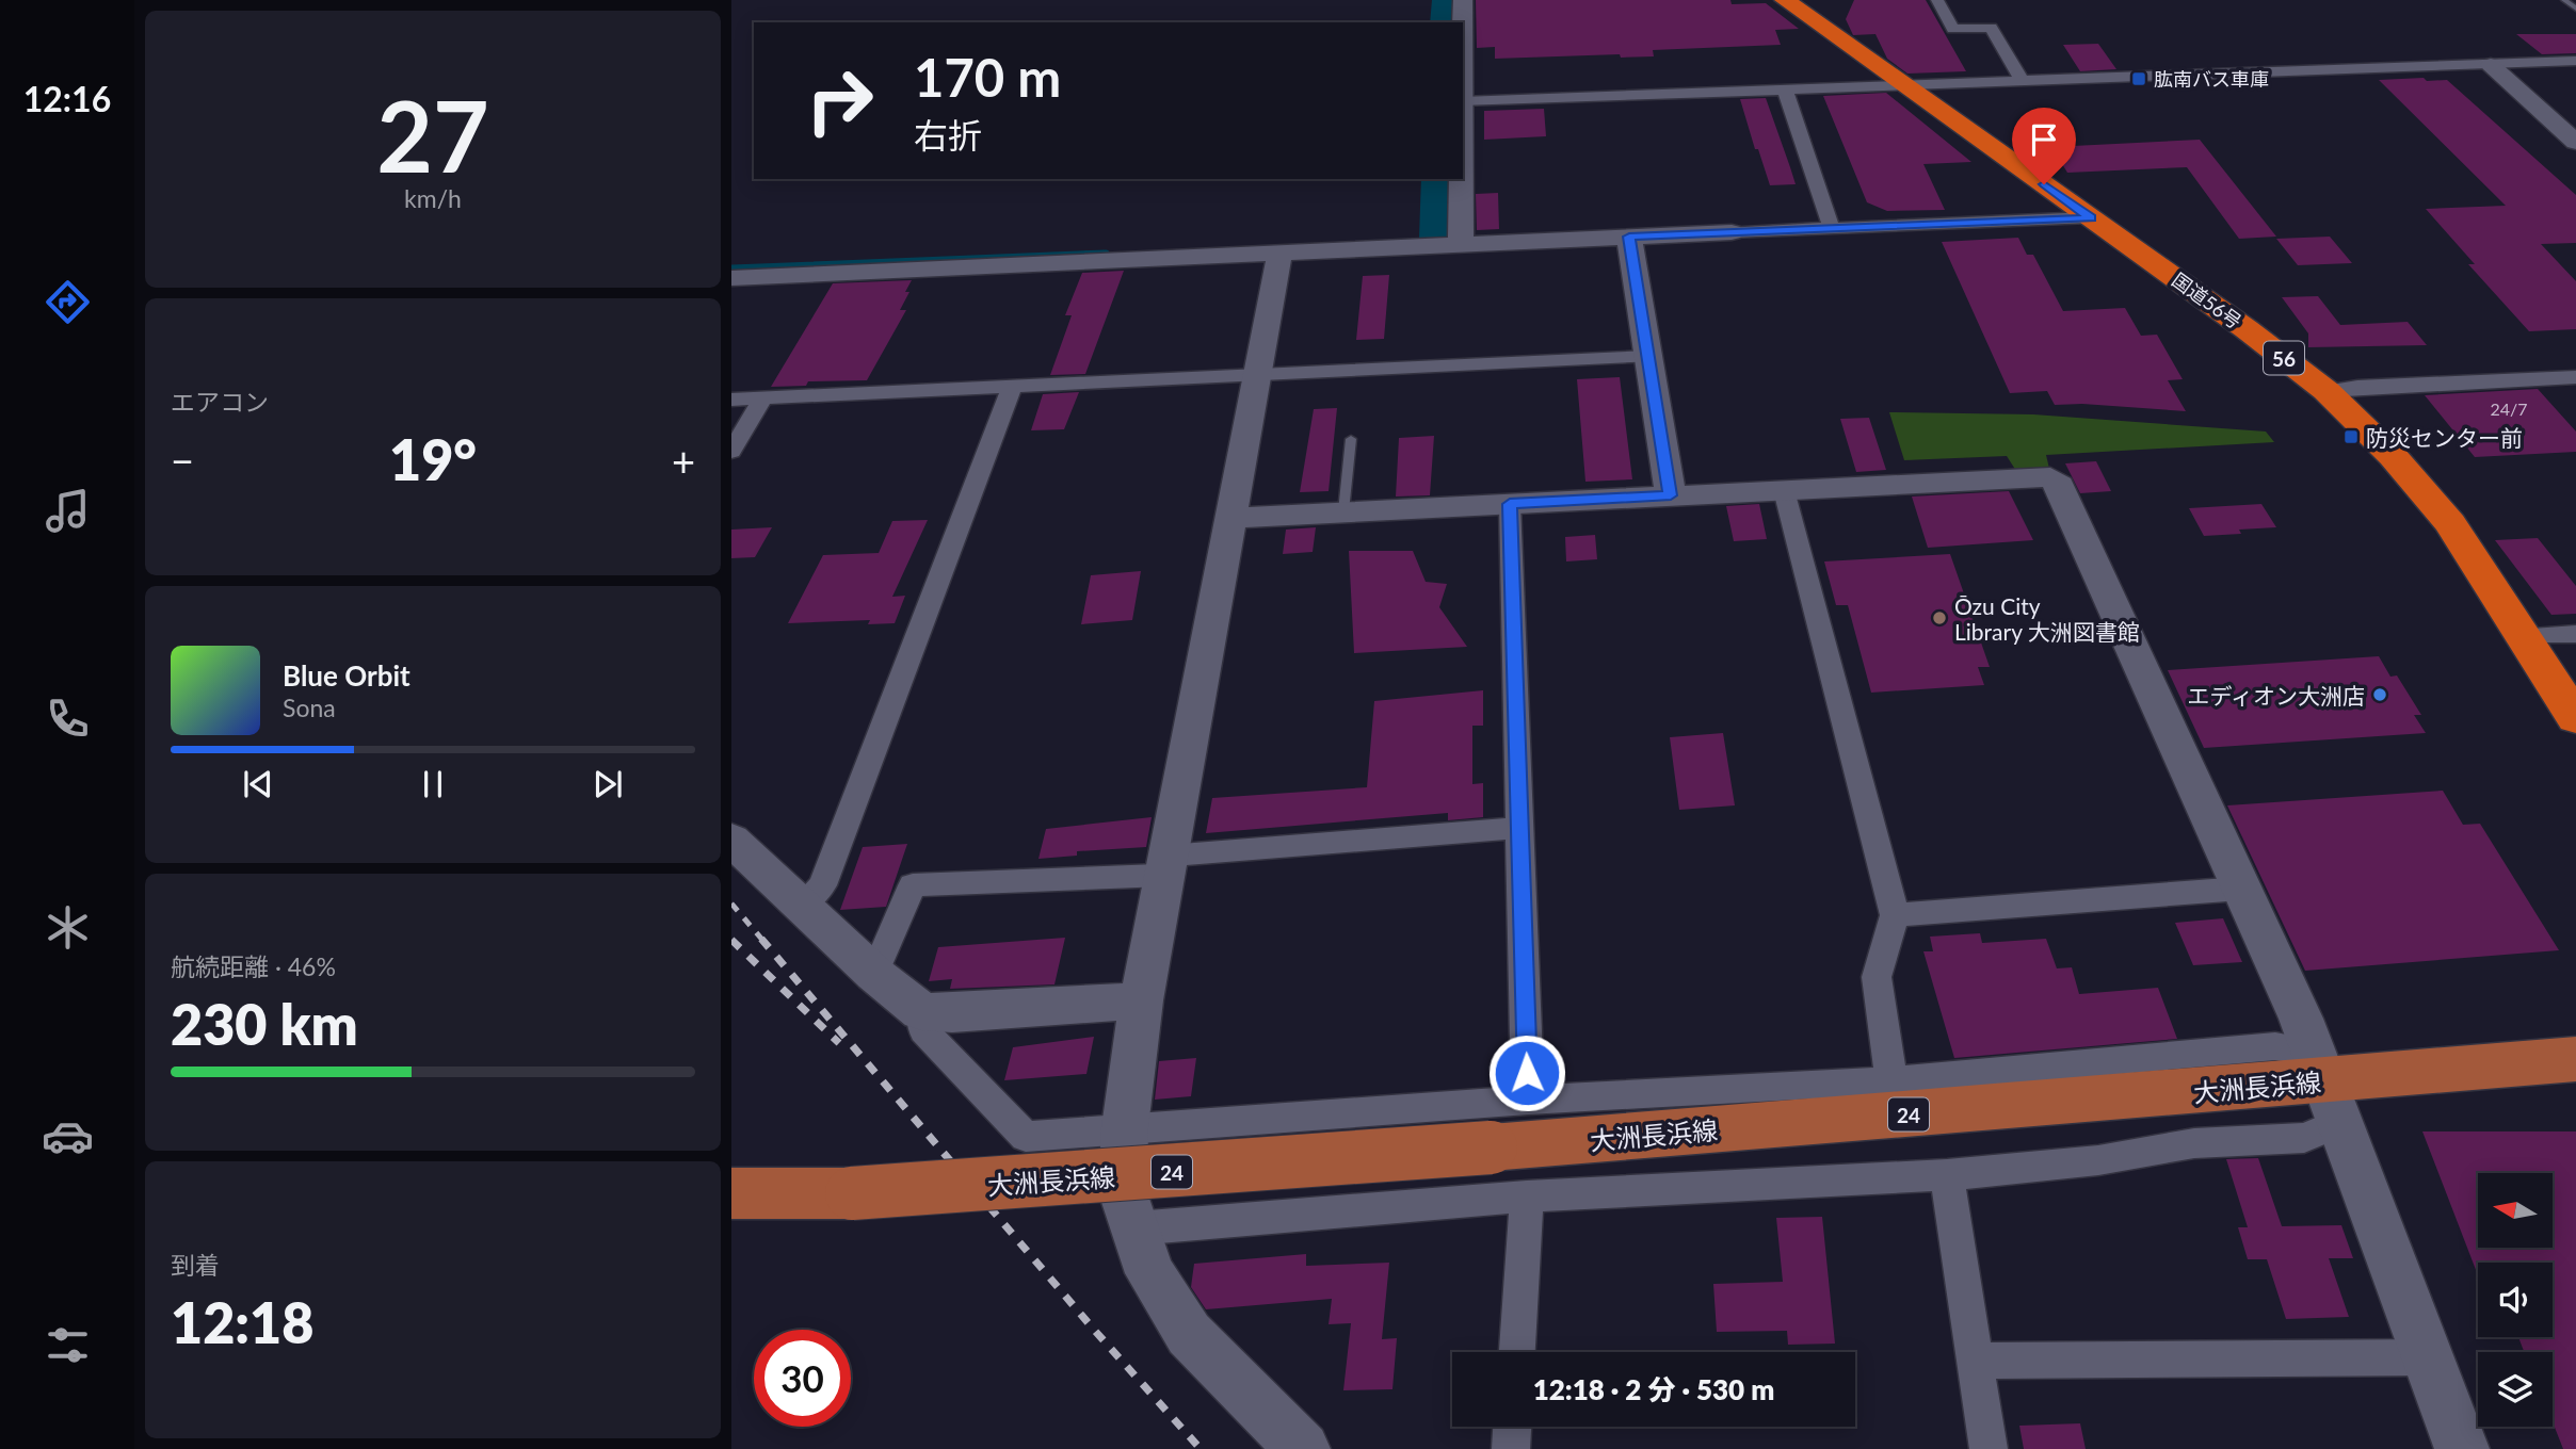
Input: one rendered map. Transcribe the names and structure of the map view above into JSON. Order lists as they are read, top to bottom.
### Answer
{
  "streets": {
    "highway": ["国道56号", "56"],
    "main road": ["大洲長浜線", "24"]
  },
  "places": {
    "transit": ["肱南バス車庫", "防災センター前"],
    "other": ["Ōzu City Library 大洲図書館", "エディオン大洲店"]
  },
  "house_numbers": ["24/7"],
  "north": "left",
  "page": {
    "tabs": "12:16",
    "tile": [
      ["27", "km/h"],
      "エアコン",
      ["航続距離 · 46%", "230 km"],
      ["到着", "12:18"]
    ],
    "turn": ["170 m", "右折"],
    "heat": ["−", "19°", "+"],
    "song": ["Blue Orbit", "Sona"],
    "limit": "30",
    "trip": "12:18 · 2 分 · 530 m"
  }
}
